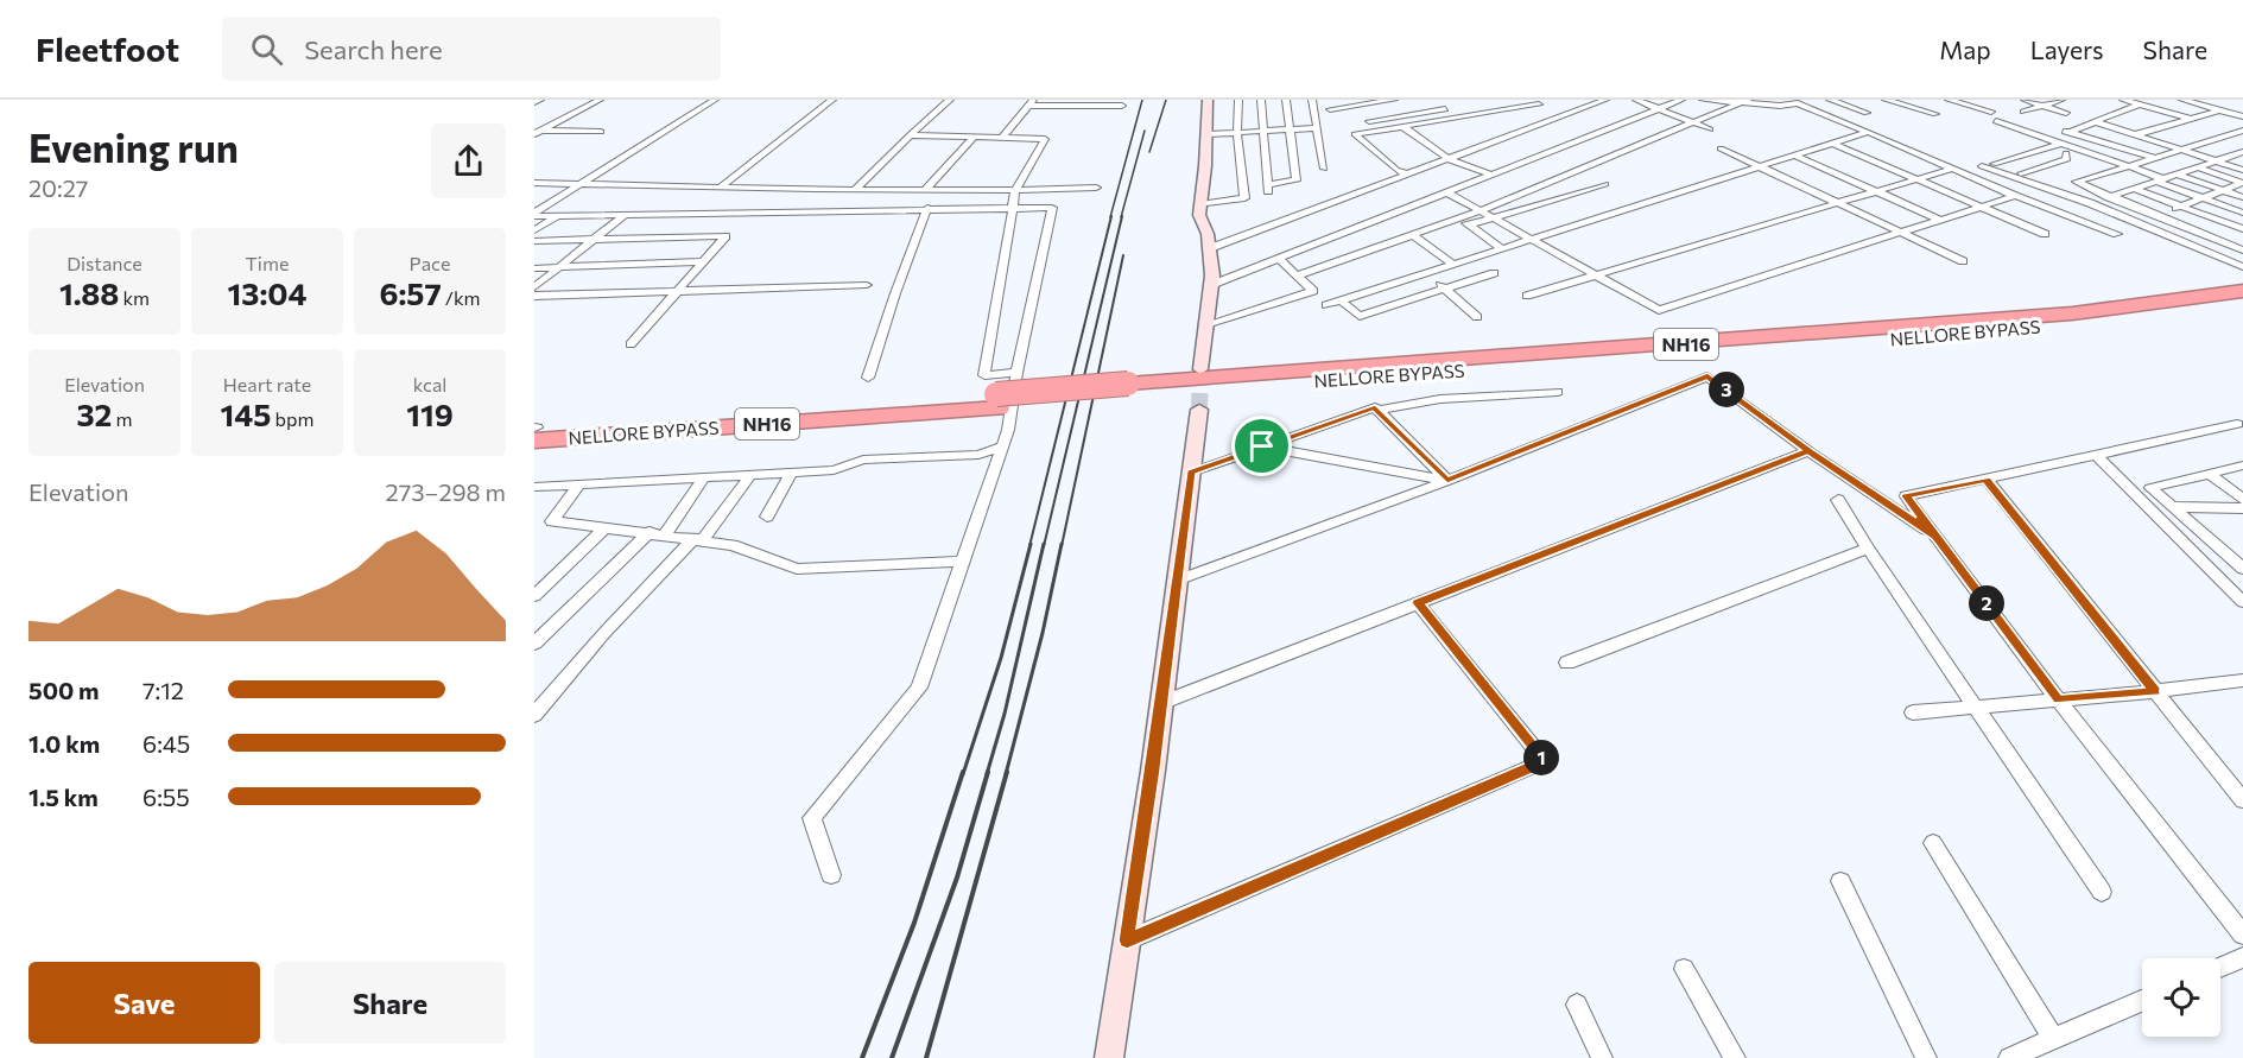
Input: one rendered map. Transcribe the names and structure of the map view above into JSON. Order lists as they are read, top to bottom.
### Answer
{
  "streets": {
    "highway": ["NELLORE BYPASS", "NH16"]
  },
  "page": {
    "header": "Fleetfoot",
    "search": "Search here",
    "nav": ["Map", "Layers", "Share"],
    "heading": ["Evening run", "20:27"],
    "stats": [
      ["Distance", "1.88 km"],
      ["Time", "13:04"],
      ["Pace", "6:57 /km"],
      ["Elevation", "32 m"],
      ["Heart rate", "145 bpm"],
      ["kcal", "119"]
    ],
    "pins": ["3", "2", "1"],
    "chart": ["Elevation", "273–298 m"],
    "list": [
      {
        "name": "500 m",
        "note": "7:12"
      },
      {
        "name": "1.0 km",
        "note": "6:45"
      },
      {
        "name": "1.5 km",
        "note": "6:55"
      }
    ],
    "buttons": ["Save", "Share"]
  }
}
